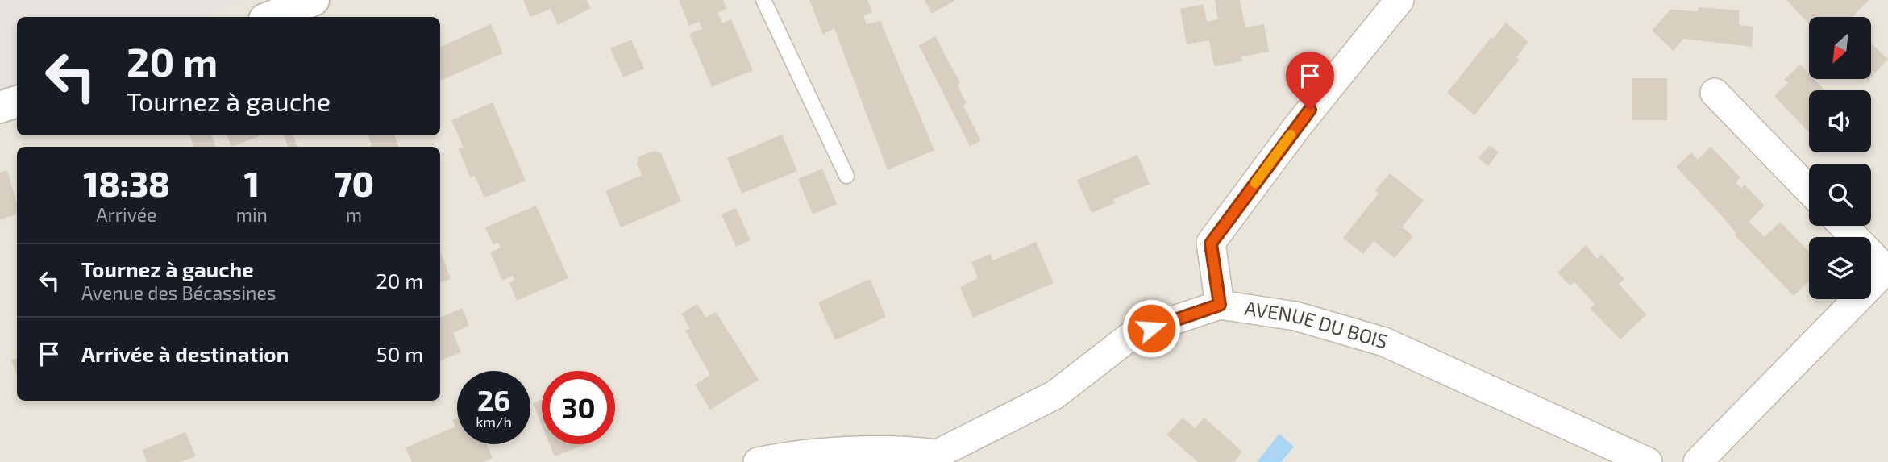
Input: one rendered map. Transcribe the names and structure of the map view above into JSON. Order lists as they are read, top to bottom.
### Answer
{
  "streets": {
    "street": ["AVENUE DU BOIS"]
  },
  "north": "bottom left",
  "page": {
    "turn": ["20 m", "Tournez à gauche"],
    "eta": [
      "18:38",
      "Arrivée",
      "1",
      "min",
      "70",
      "m"
    ],
    "list": [
      {
        "name": "Tournez à gauche",
        "note": "Avenue des Bécassines",
        "value": "20 m"
      },
      {
        "name": "Arrivée à destination",
        "value": "50 m"
      }
    ],
    "speed": "26 km/h",
    "limit": "30"
  }
}
